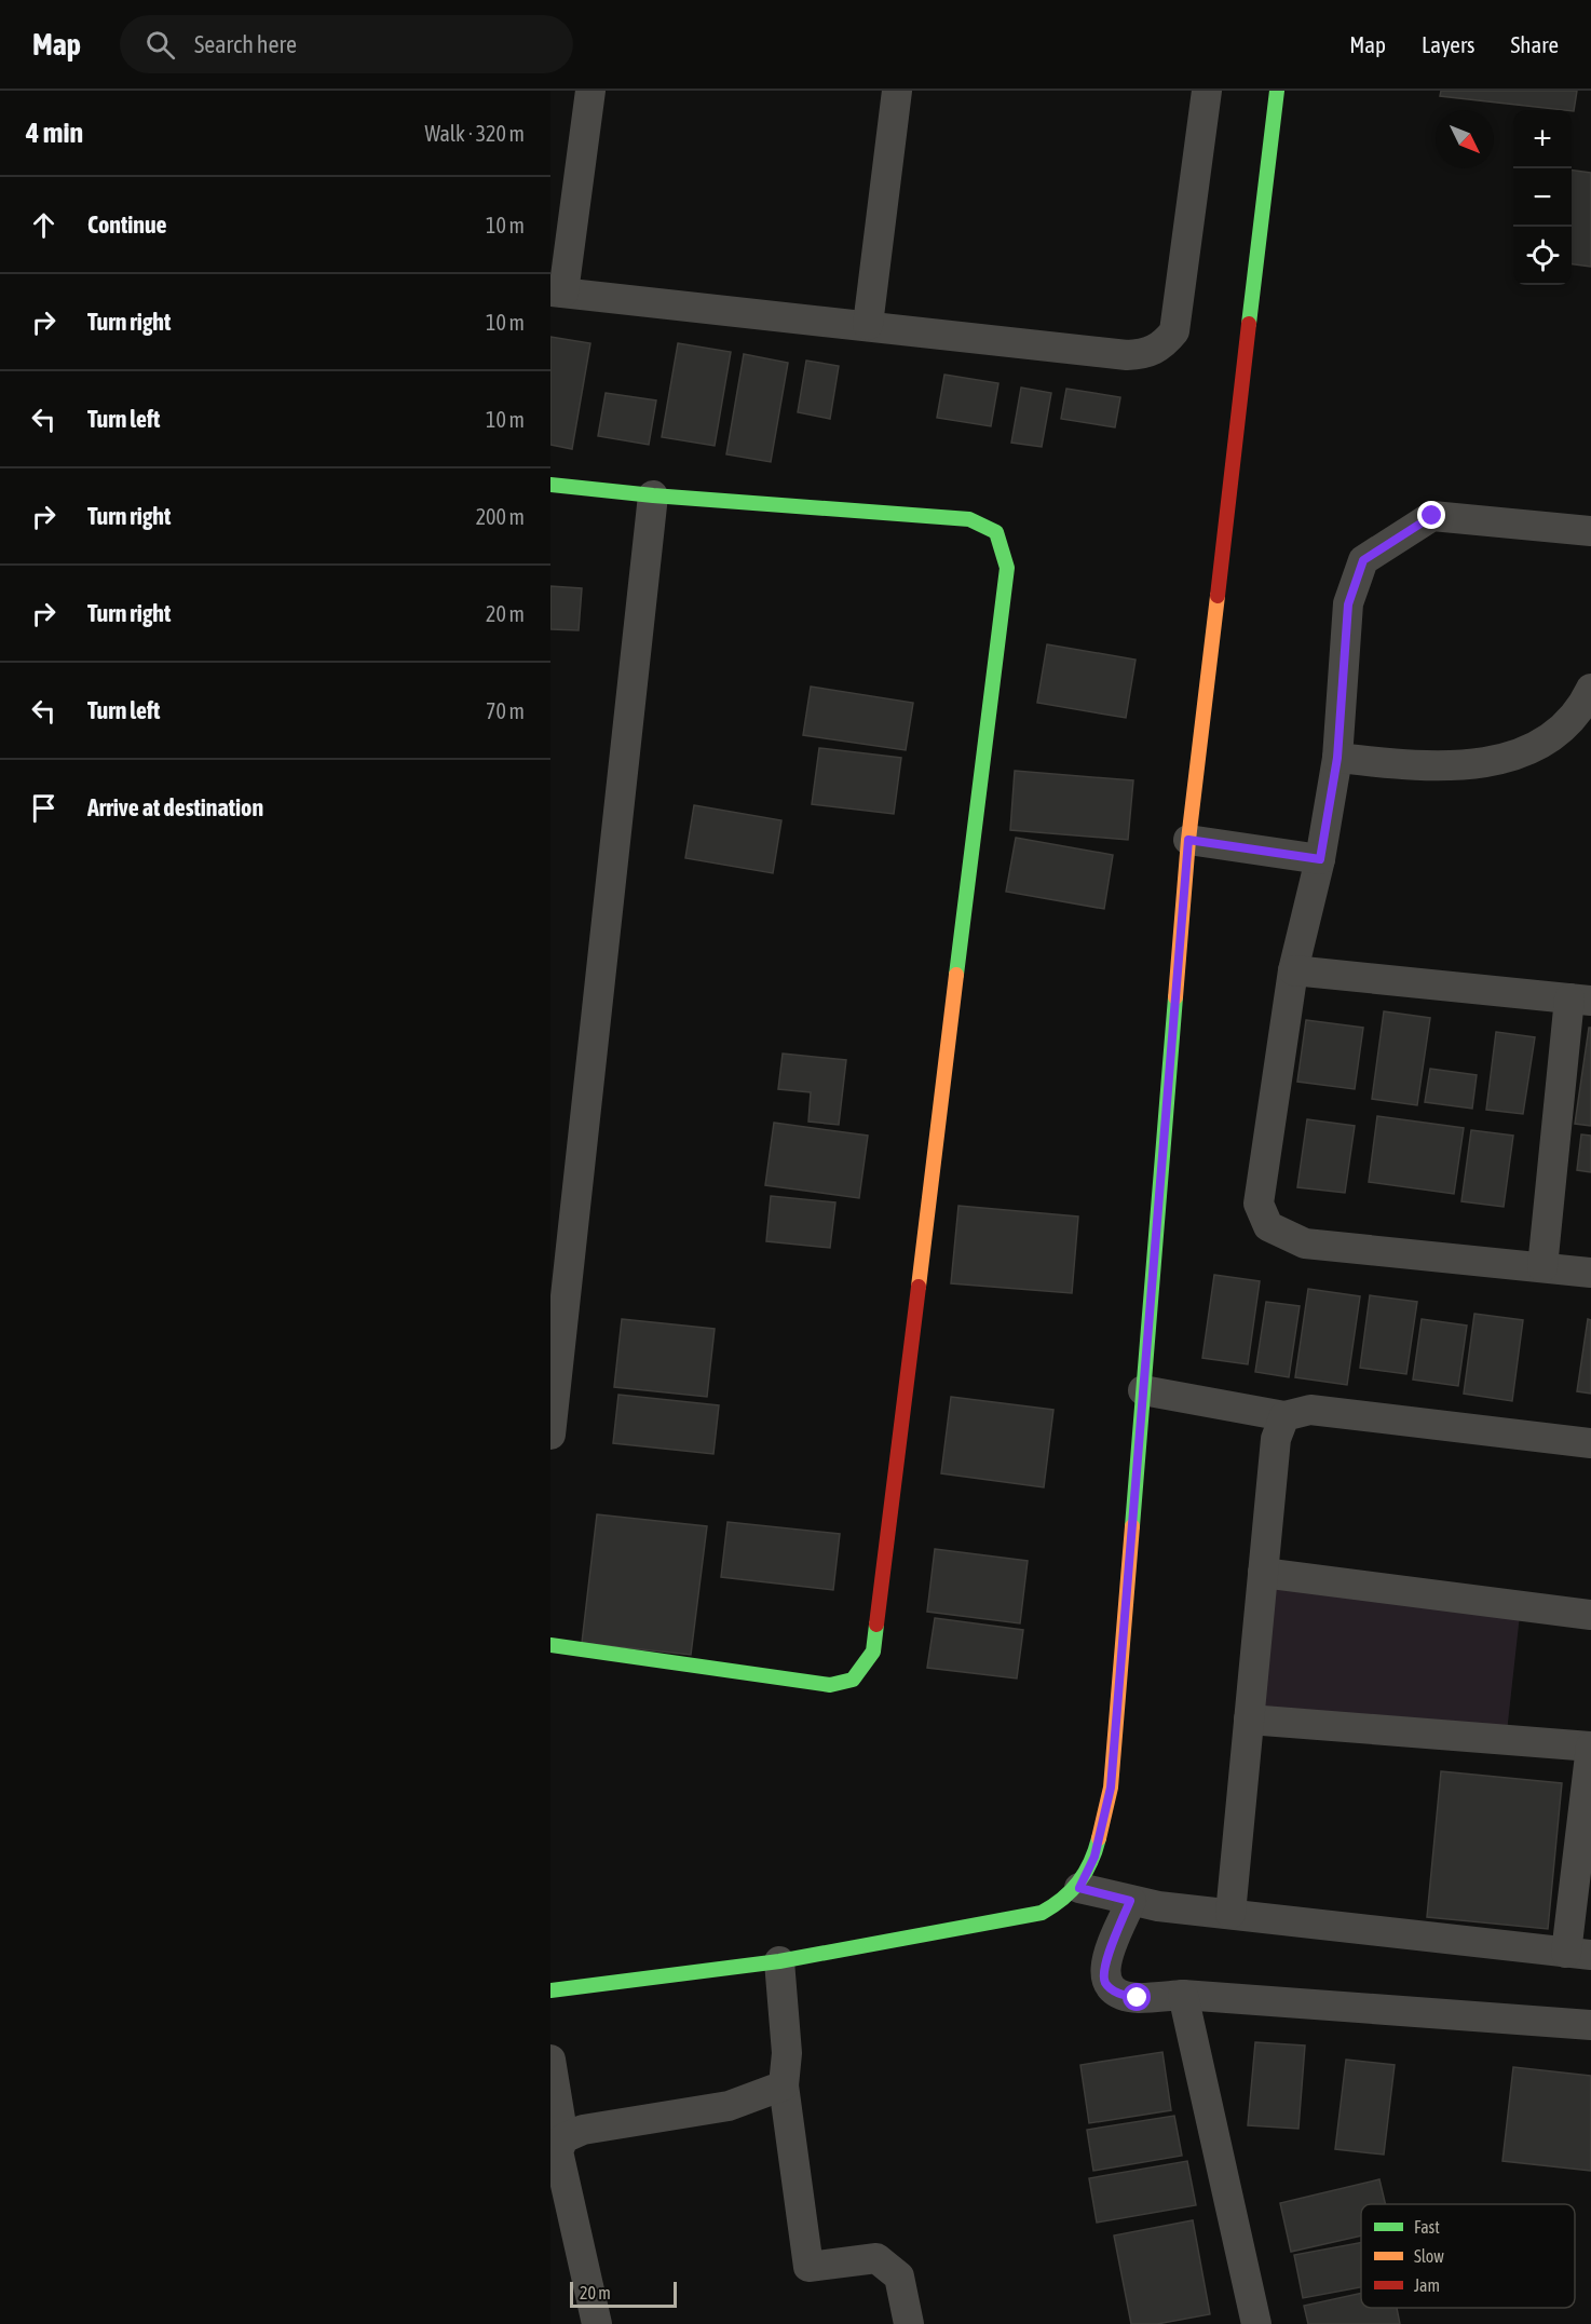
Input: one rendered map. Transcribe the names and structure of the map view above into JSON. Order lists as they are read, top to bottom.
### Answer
{
  "legend": ["Fast", "Slow", "Jam"],
  "scale_bar": "20 m",
  "north": "bottom right",
  "page": {
    "header": "Map",
    "search": "Search here",
    "nav": ["Map", "Layers", "Share"],
    "heading": ["4 min", "Walk · 320 m"],
    "map_buttons": ["+", "−"],
    "list": [
      ["Continue", "10 m"],
      ["Turn right", "10 m"],
      ["Turn left", "10 m"],
      ["Turn right", "200 m"],
      ["Turn right", "20 m"],
      ["Turn left", "70 m"],
      "Arrive at destination"
    ],
    "scale": "20 m"
  }
}
